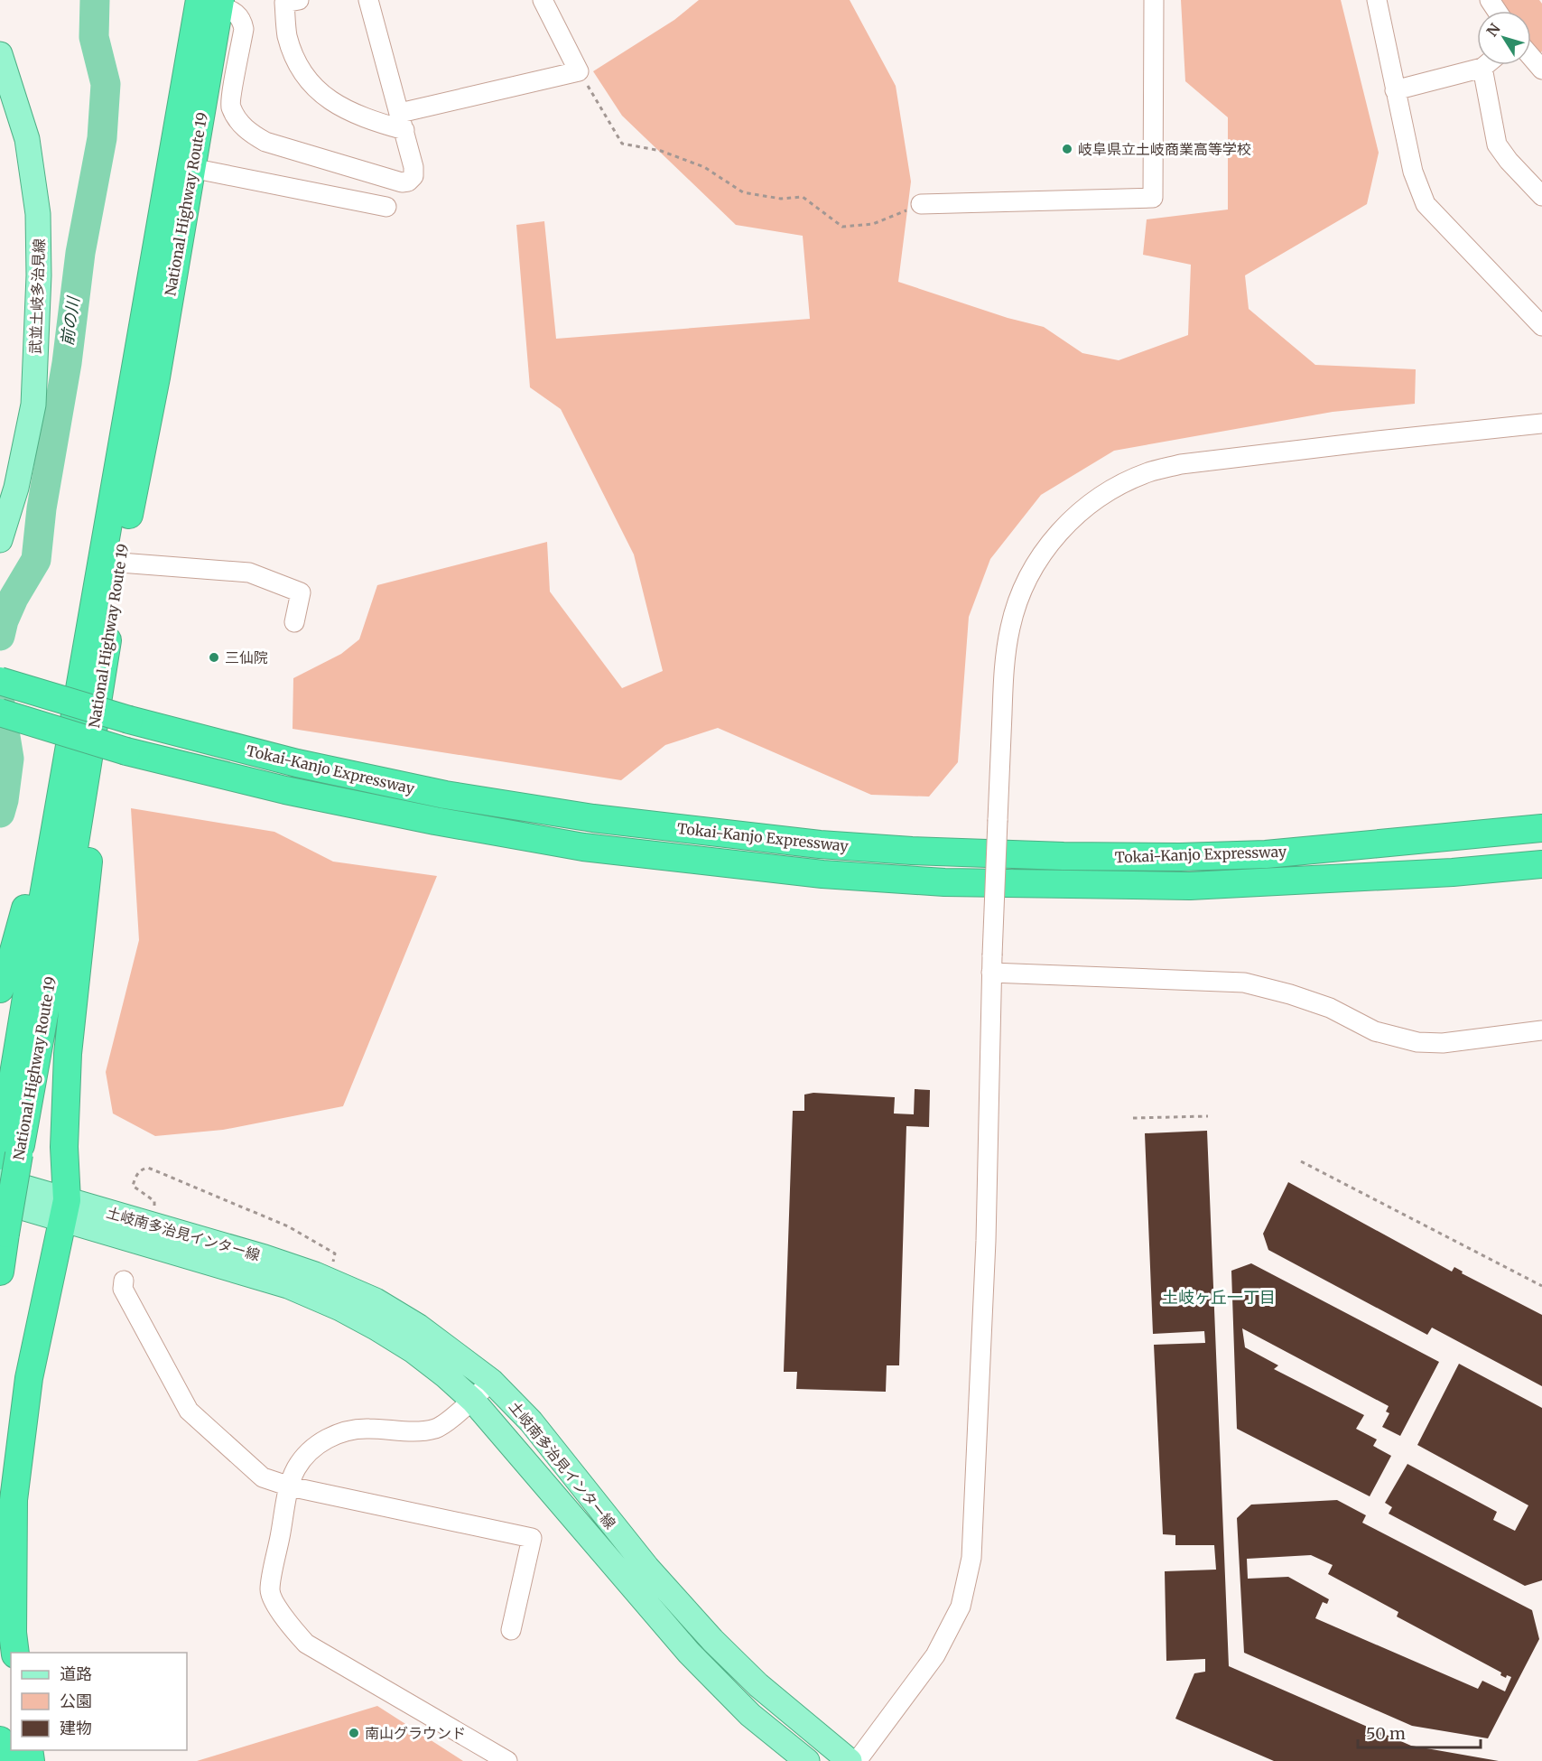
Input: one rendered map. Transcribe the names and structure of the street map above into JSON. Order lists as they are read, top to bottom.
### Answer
{
  "streets": {
    "highway": ["National Highway Route 19", "Tokai-Kanjo Expressway"],
    "main road": ["武並土岐多治見線", "土岐南多治見インター線"]
  },
  "districts": ["土岐ヶ丘一丁目"],
  "water": ["前の川"],
  "places": ["岐阜県立土岐商業高等学校", "三仙院", "南山グラウンド"],
  "legend": ["道路", "公園", "建物"],
  "scale_bar": "50 m",
  "north": "top left"
}
